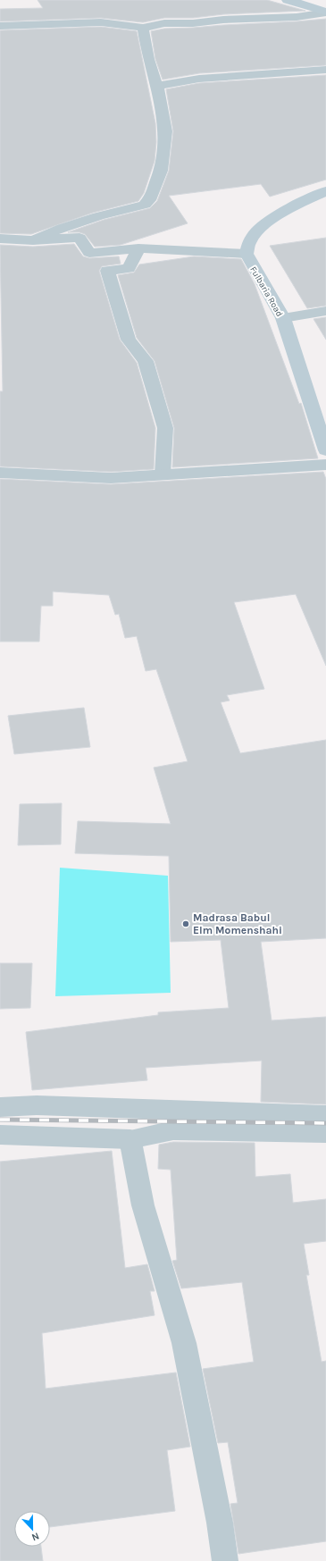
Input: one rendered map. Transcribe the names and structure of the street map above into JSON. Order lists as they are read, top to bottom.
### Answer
{
  "streets": {
    "main road": ["Fulbaria Road"]
  },
  "places": ["Madrasa Babul Elm Momenshahi"],
  "north": "bottom"
}
